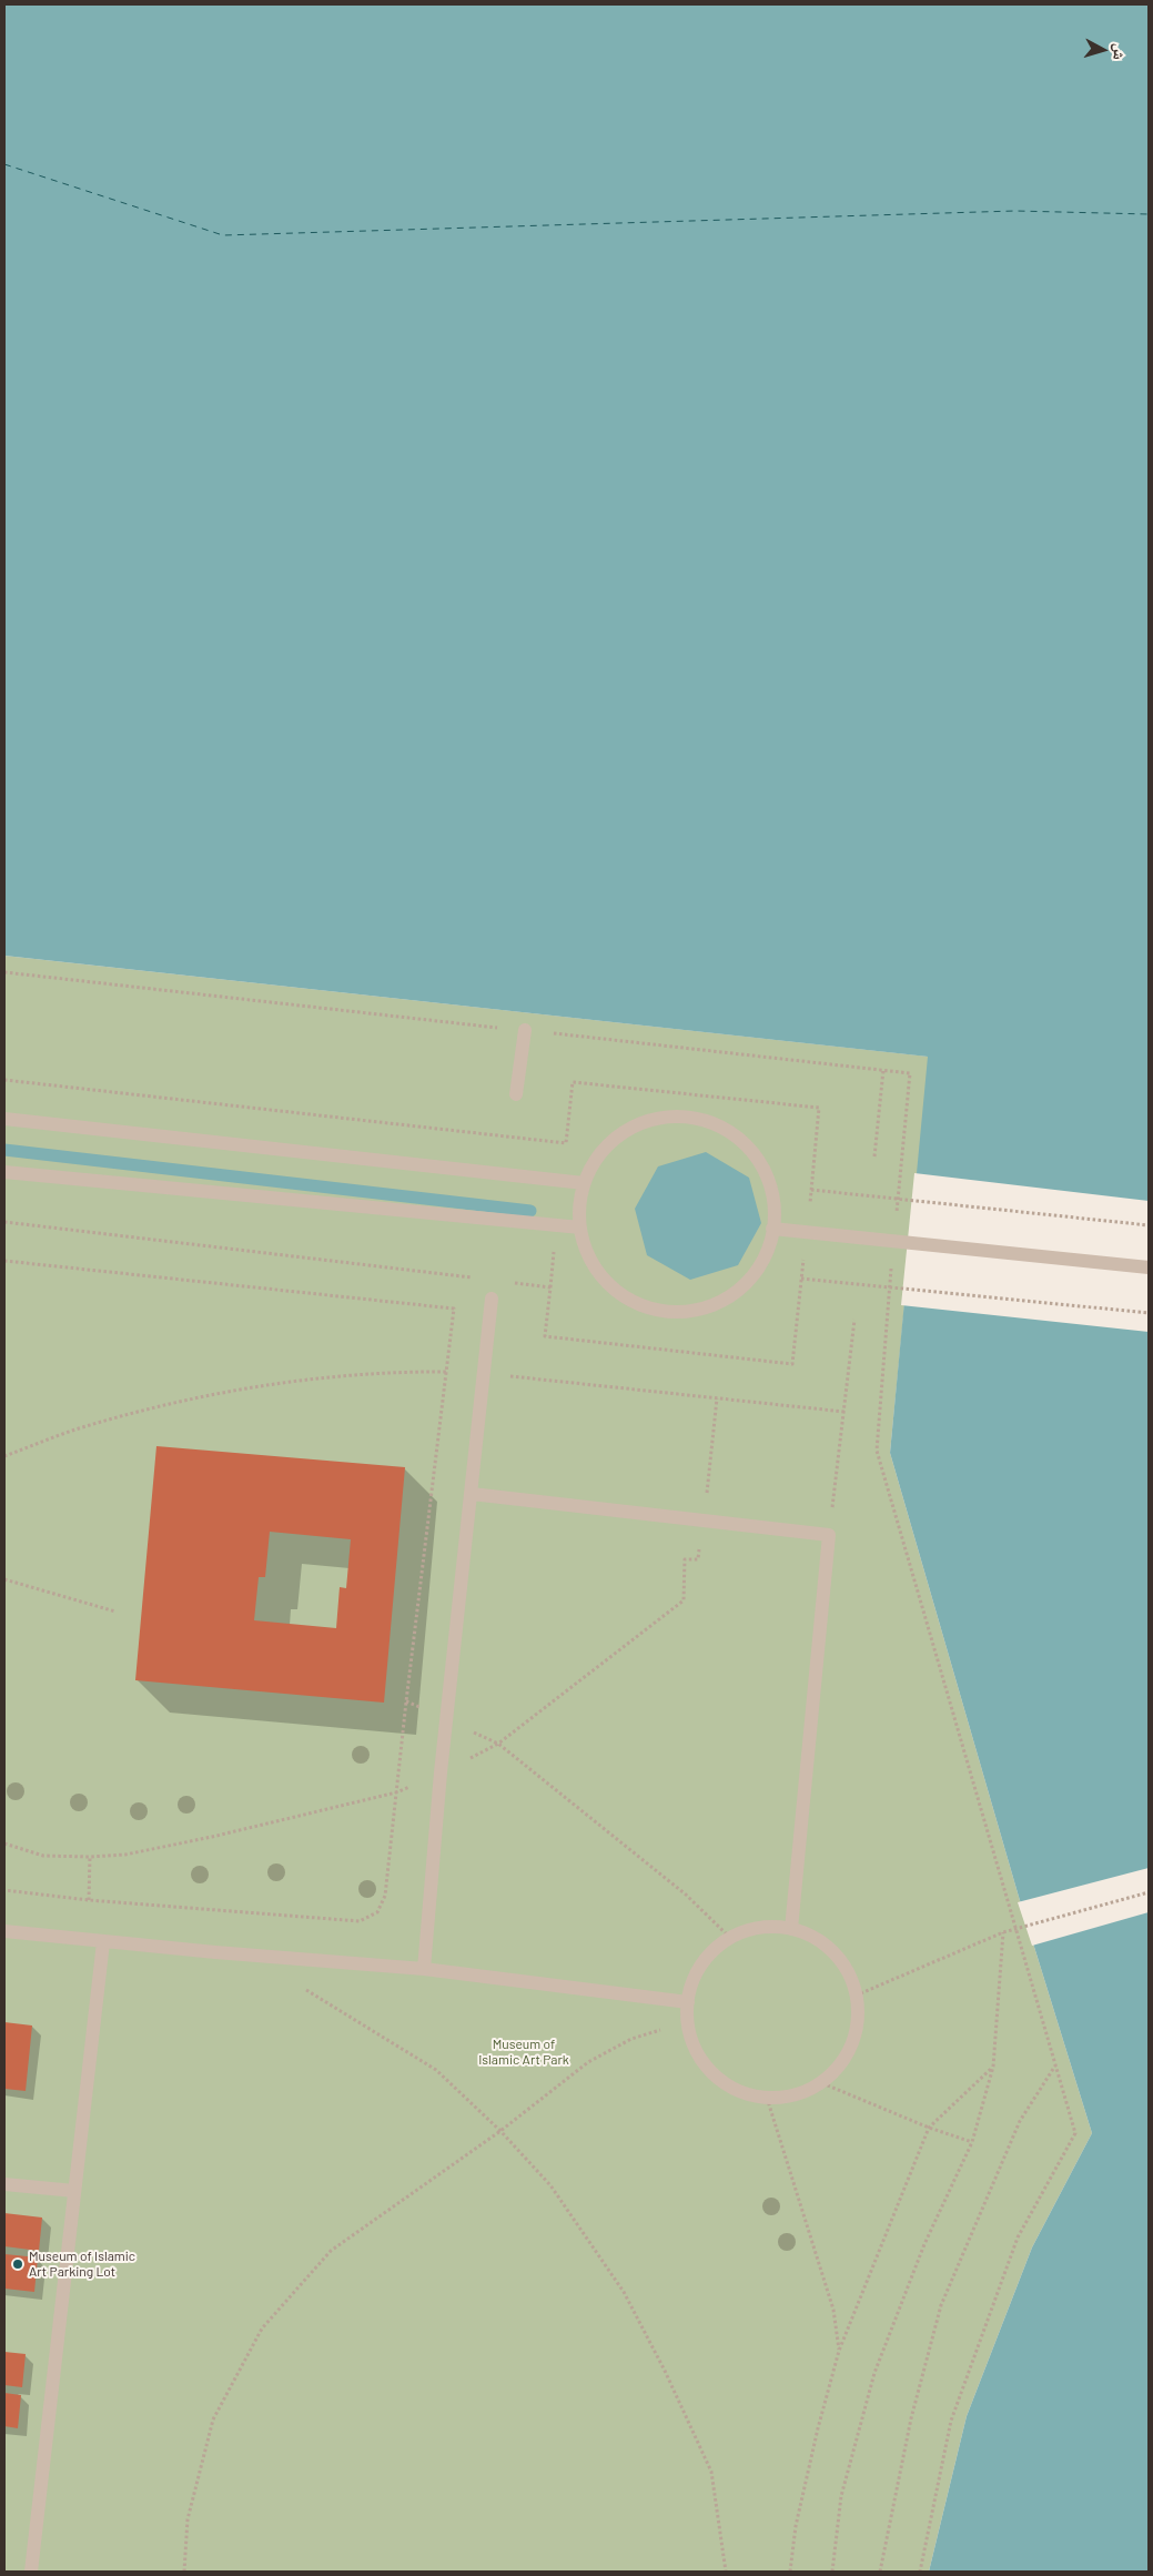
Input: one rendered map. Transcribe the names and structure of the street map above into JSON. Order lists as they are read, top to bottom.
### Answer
{
  "parks": ["Museum of Islamic Art Park"],
  "places": ["Museum of Islamic Art Parking Lot"],
  "north": "right"
}
